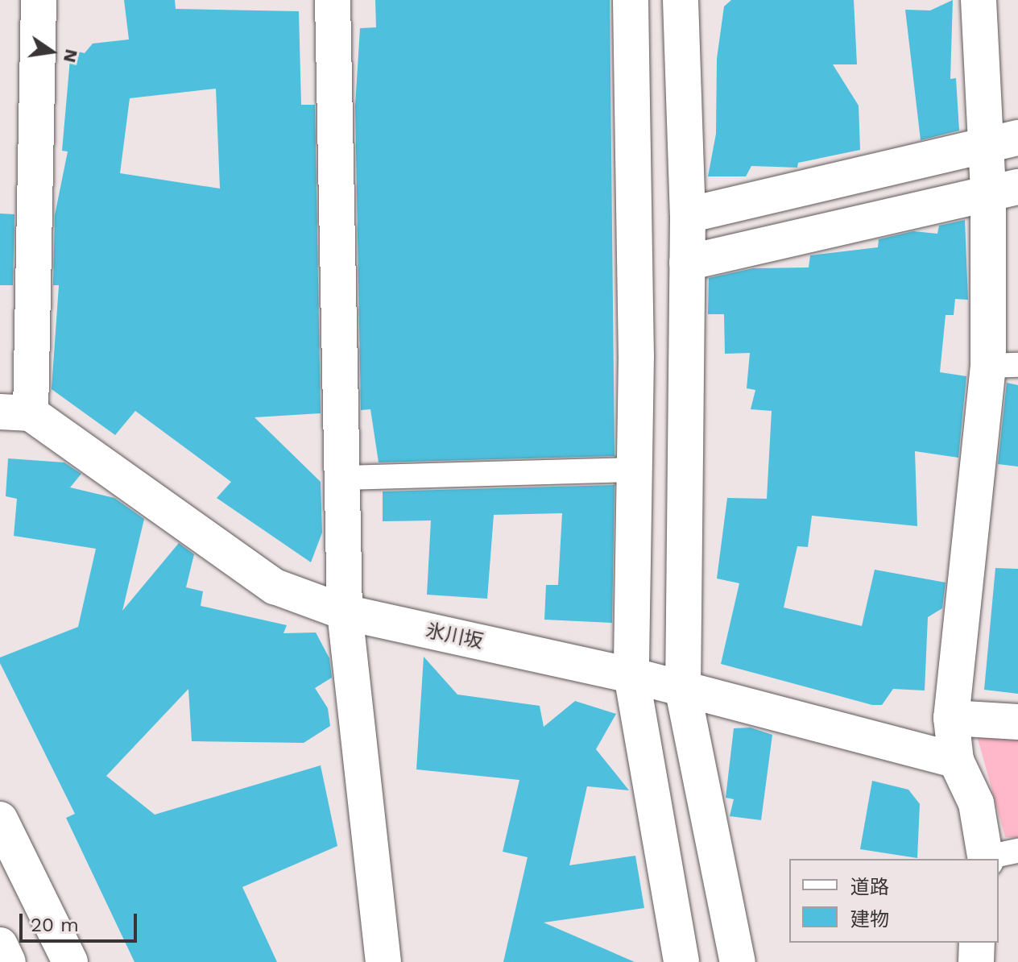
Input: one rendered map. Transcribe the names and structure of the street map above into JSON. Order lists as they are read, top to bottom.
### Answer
{
  "streets": {
    "street": ["氷川坂"]
  },
  "legend": ["道路", "建物"],
  "scale_bar": "20 m",
  "north": "right"
}
